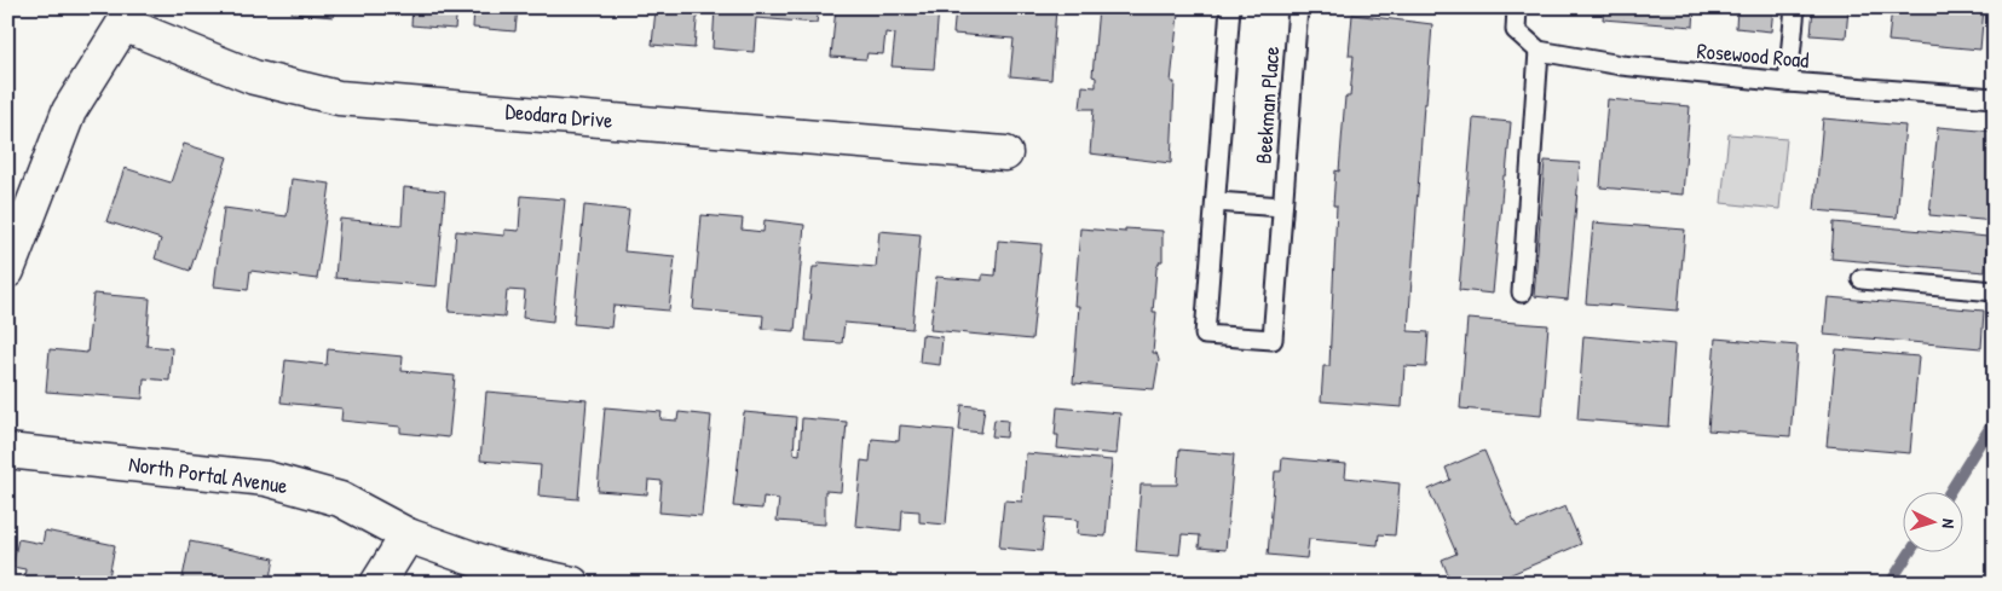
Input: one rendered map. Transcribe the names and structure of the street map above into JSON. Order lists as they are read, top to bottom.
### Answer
{
  "streets": {
    "street": ["Deodara Drive", "North Portal Avenue"],
    "lane": ["Rosewood Road", "Beekman Place"]
  },
  "north": "right"
}
